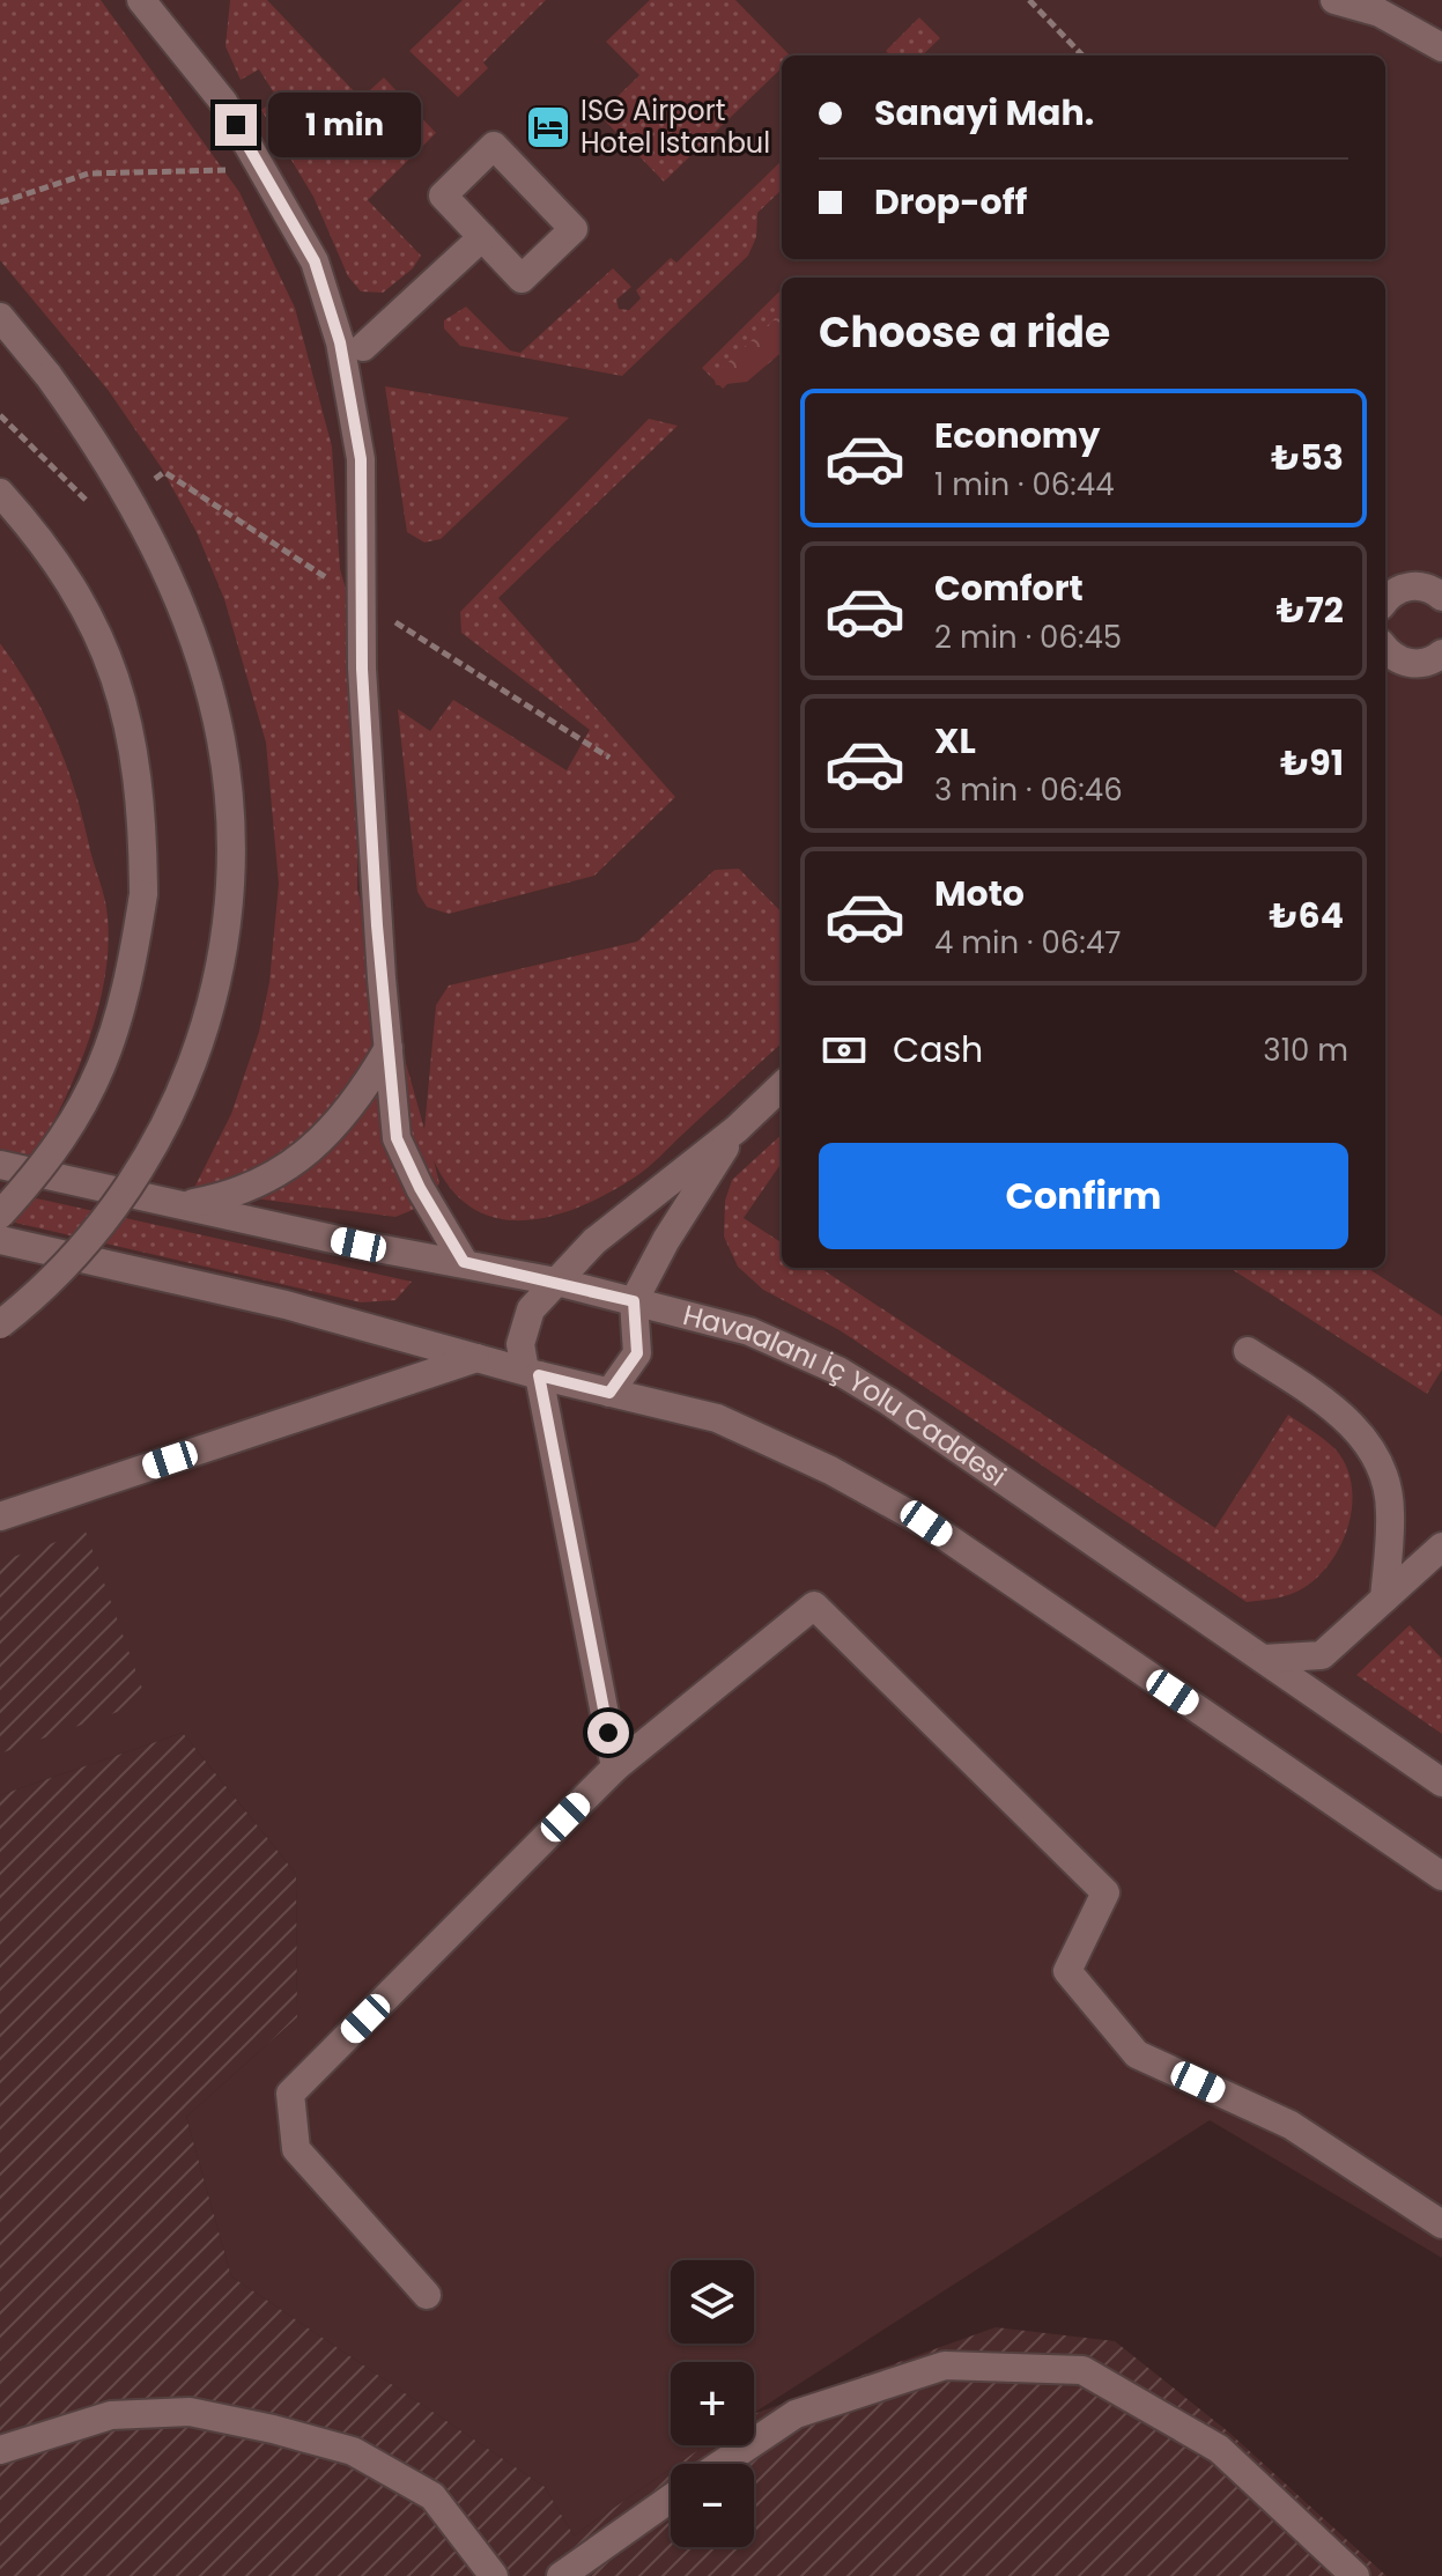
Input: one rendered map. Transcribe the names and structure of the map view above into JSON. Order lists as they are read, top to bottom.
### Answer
{
  "streets": {
    "street": ["Havaalanı İç Yolu Caddesi"]
  },
  "places": {
    "hotel": ["ISG Airport Hotel Istanbul"]
  },
  "page": {
    "banner": ["Sanayi Mah.", "Drop-off"],
    "bubble": "1 min",
    "heading": "Choose a ride",
    "list": [
      {
        "name": "Economy",
        "note": "1 min · 06:44",
        "value": "₺53"
      },
      {
        "name": "Comfort",
        "note": "2 min · 06:45",
        "value": "₺72"
      },
      {
        "name": "XL",
        "note": "3 min · 06:46",
        "value": "₺91"
      },
      {
        "name": "Moto",
        "note": "4 min · 06:47",
        "value": "₺64"
      }
    ],
    "pay": ["Cash", "310 m"],
    "buttons": "Confirm",
    "map_buttons": ["+", "−"]
  }
}
